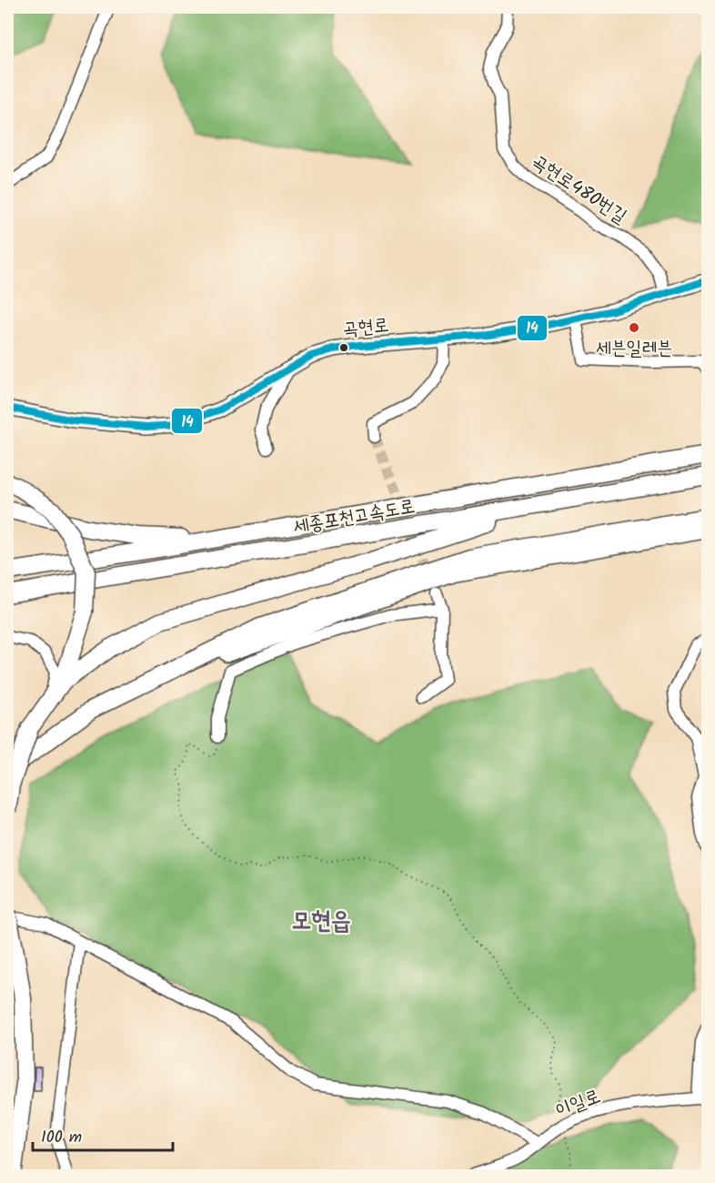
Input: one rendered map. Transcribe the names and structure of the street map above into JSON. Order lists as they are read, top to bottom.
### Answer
{
  "streets": {
    "highway": ["세종포천고속도로"],
    "main road": ["곡현로"],
    "street": ["곡현로480번길", "이일로"]
  },
  "crossings": [
    ["곡현로480번길", "곡현로"]
  ],
  "districts": ["모현읍"],
  "places": ["세븐일레븐"],
  "lines": ["transit line 14"],
  "scale_bar": "100 m"
}
